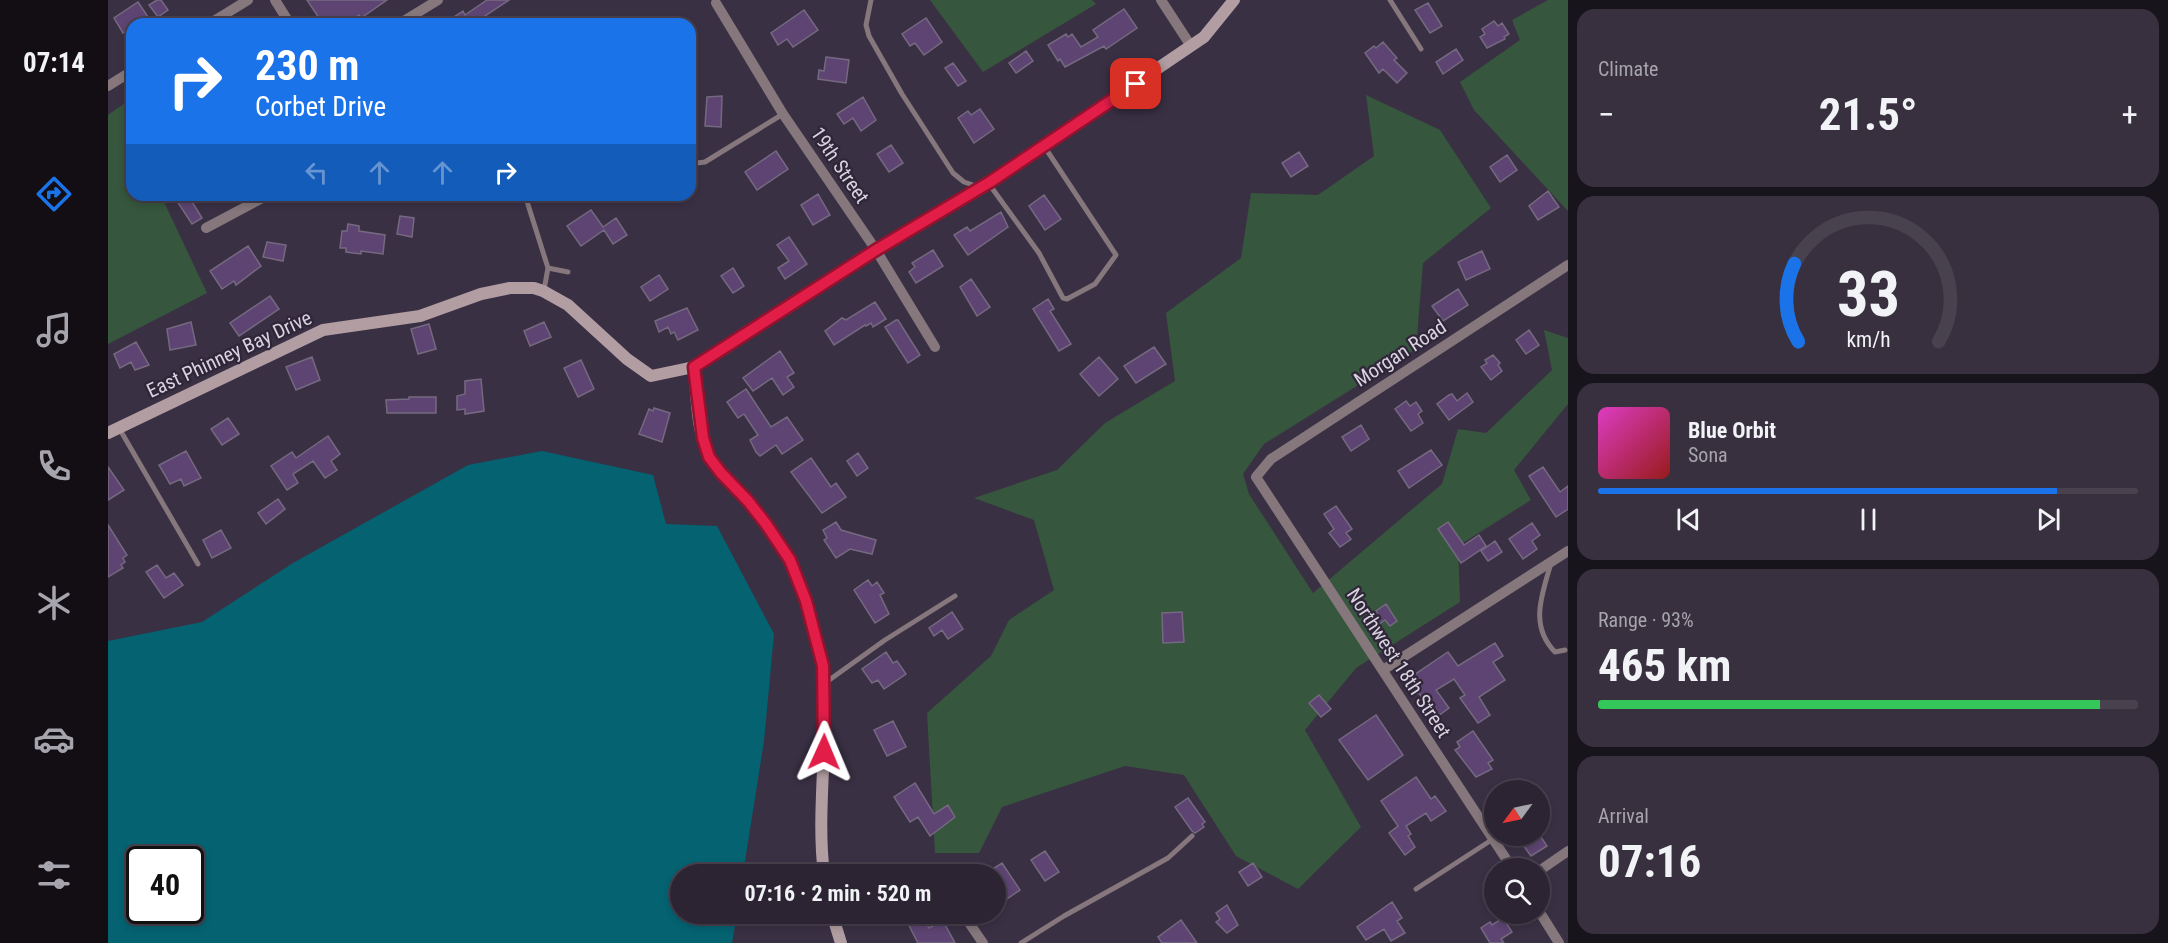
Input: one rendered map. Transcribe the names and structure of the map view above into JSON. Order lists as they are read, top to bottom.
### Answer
{
  "streets": {
    "street": [
      "19th Street",
      "Morgan Road",
      "East Phinney Bay Drive",
      "Northwest 18th Street"
    ]
  },
  "crossings": [
    ["Morgan Road", "Northwest 18th Street"]
  ],
  "north": "bottom left",
  "page": {
    "tabs": "07:14",
    "tile": [
      "Climate",
      ["Range · 93%", "465 km"],
      ["Arrival", "07:16"]
    ],
    "turn": ["230 m", "Corbet Drive"],
    "heat": ["−", "21.5°", "+"],
    "song": ["Blue Orbit", "Sona"],
    "limit": "40",
    "trip": "07:16 · 2 min · 520 m",
    "gauge": ["33", "km/h"]
  }
}
